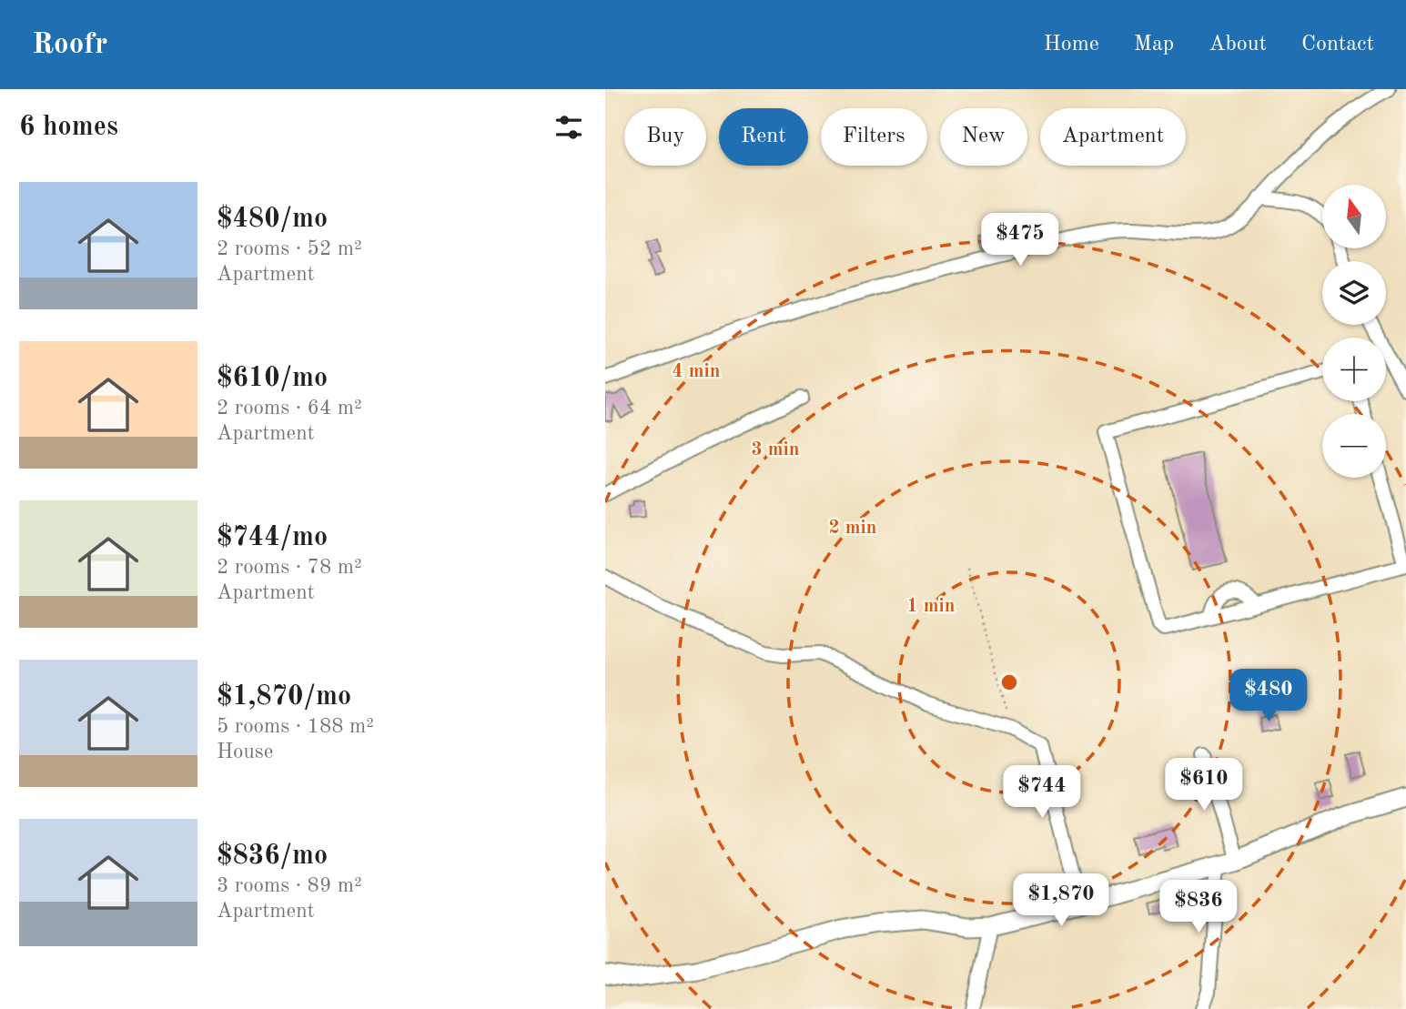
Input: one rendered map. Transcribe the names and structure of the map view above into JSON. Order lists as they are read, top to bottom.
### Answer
{
  "north": "top",
  "page": {
    "header": "Roofr",
    "nav": [
      "Home",
      "Map",
      "About",
      "Contact"
    ],
    "heading": "6 homes",
    "chip": [
      "Buy",
      "Rent",
      "Filters",
      "New",
      "Apartment"
    ],
    "list": [
      {
        "name": "$480/mo",
        "note": "2 rooms · 52 m² · Apartment"
      },
      {
        "name": "$610/mo",
        "note": "2 rooms · 64 m² · Apartment"
      },
      {
        "name": "$744/mo",
        "note": "2 rooms · 78 m² · Apartment"
      },
      {
        "name": "$1,870/mo",
        "note": "5 rooms · 188 m² · House"
      },
      {
        "name": "$836/mo",
        "note": "3 rooms · 89 m² · Apartment"
      }
    ],
    "map_buttons": ["+", "−"],
    "price": [
      "$475",
      "$480",
      "$610",
      "$744",
      "$1,870",
      "$836"
    ]
  },
  "rings": [
    "4 min",
    "3 min",
    "2 min",
    "1 min"
  ]
}
